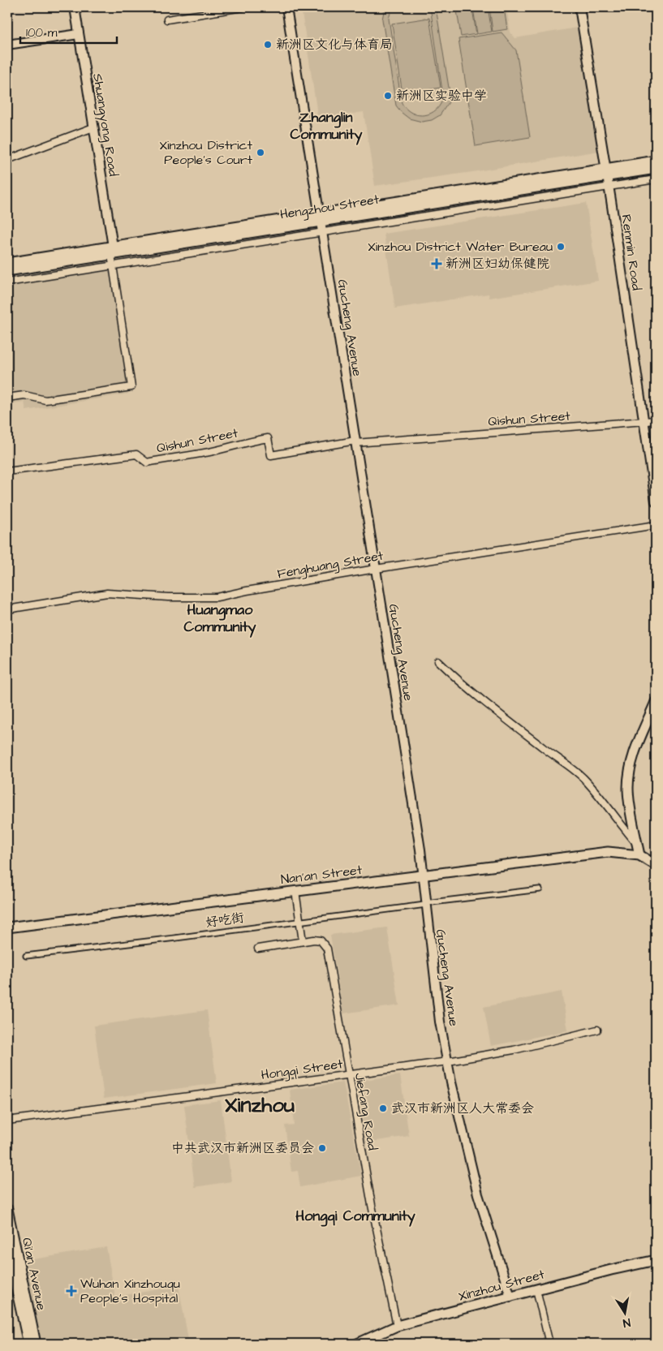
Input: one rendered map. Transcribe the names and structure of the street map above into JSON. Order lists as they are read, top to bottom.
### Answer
{
  "streets": {
    "main road": [
      "Hengzhou Street",
      "Nan'an Street",
      "Qi'an Avenue",
      "Xinzhou Street"
    ],
    "street": [
      "Shuangyong Road",
      "Renmin Road",
      "Gucheng Avenue",
      "Qishun Street",
      "Fenghuang Street",
      "好吃街",
      "Hongqi Street",
      "Jiefang Road"
    ]
  },
  "crossings": [
    ["Shuangyong Road", "Hengzhou Street"],
    ["Hengzhou Street", "Renmin Road"],
    ["Hengzhou Street", "Gucheng Avenue"],
    ["Renmin Road", "Qishun Street"],
    ["Gucheng Avenue", "Qishun Street"],
    ["Gucheng Avenue", "Fenghuang Street"],
    ["Gucheng Avenue", "Nan'an Street"],
    ["Gucheng Avenue", "好吃街"],
    ["Gucheng Avenue", "Hongqi Street"],
    ["Gucheng Avenue", "Xinzhou Street"],
    ["Hongqi Street", "Jiefang Road"],
    ["Jiefang Road", "Xinzhou Street"]
  ],
  "districts": [
    "Zhanglin Community",
    "Huangmao Community",
    "Xinzhou",
    "Hongqi Community"
  ],
  "places": {
    "other": [
      "新洲区文化与体育局",
      "新洲区实验中学",
      "Xinzhou District People's Court",
      "Xinzhou District Water Bureau",
      "武汉市新洲区人大常委会",
      "中共武汉市新洲区委员会"
    ],
    "health": ["新洲区妇幼保健院", "Wuhan Xinzhouqu People's Hospital"]
  },
  "scale_bar": "100 m",
  "north": "bottom"
}
